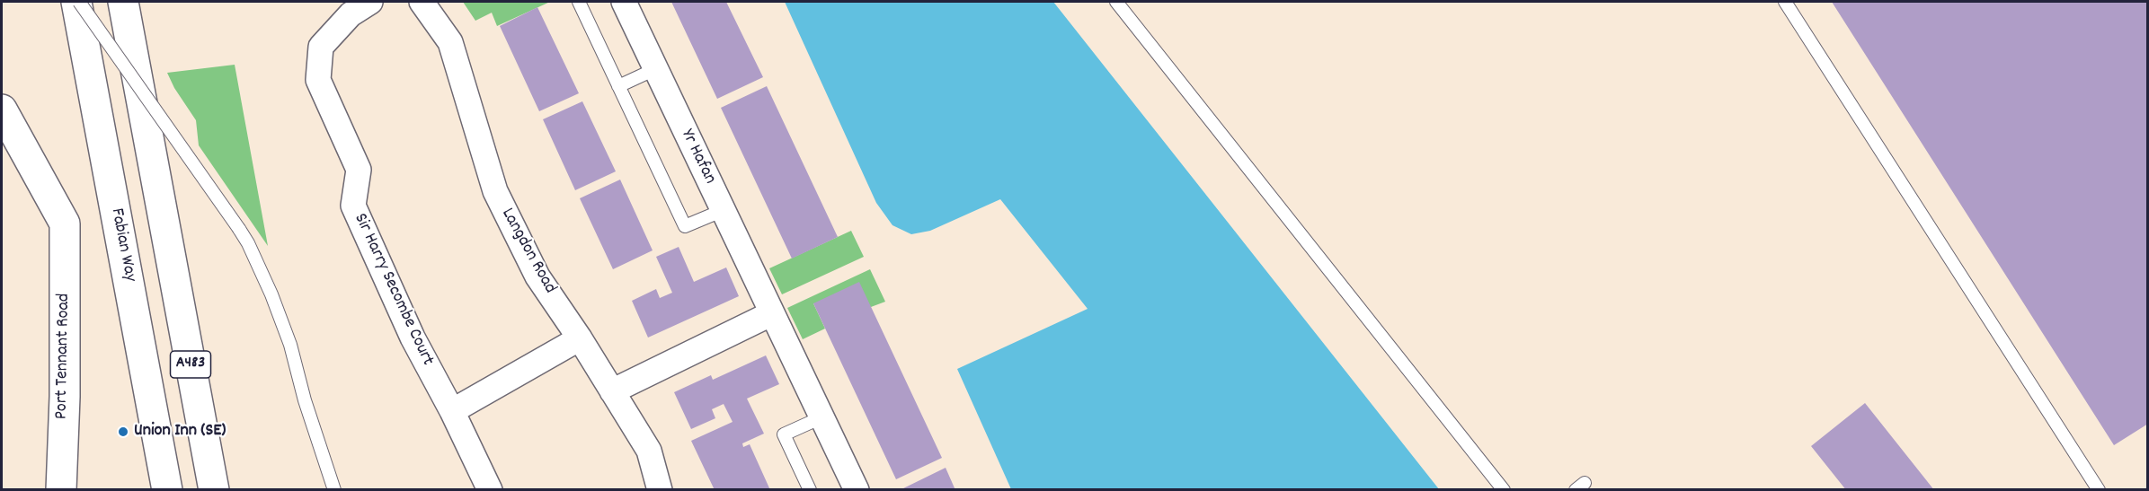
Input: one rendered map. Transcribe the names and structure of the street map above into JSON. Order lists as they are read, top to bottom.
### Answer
{
  "streets": {
    "main road": ["Fabian Way", "Port Tennant Road", "A483"],
    "street": ["Yr Hafan", "Langdon Road", "Sir Harry Secombe Court"]
  },
  "places": ["Union Inn (SE)"]
}
